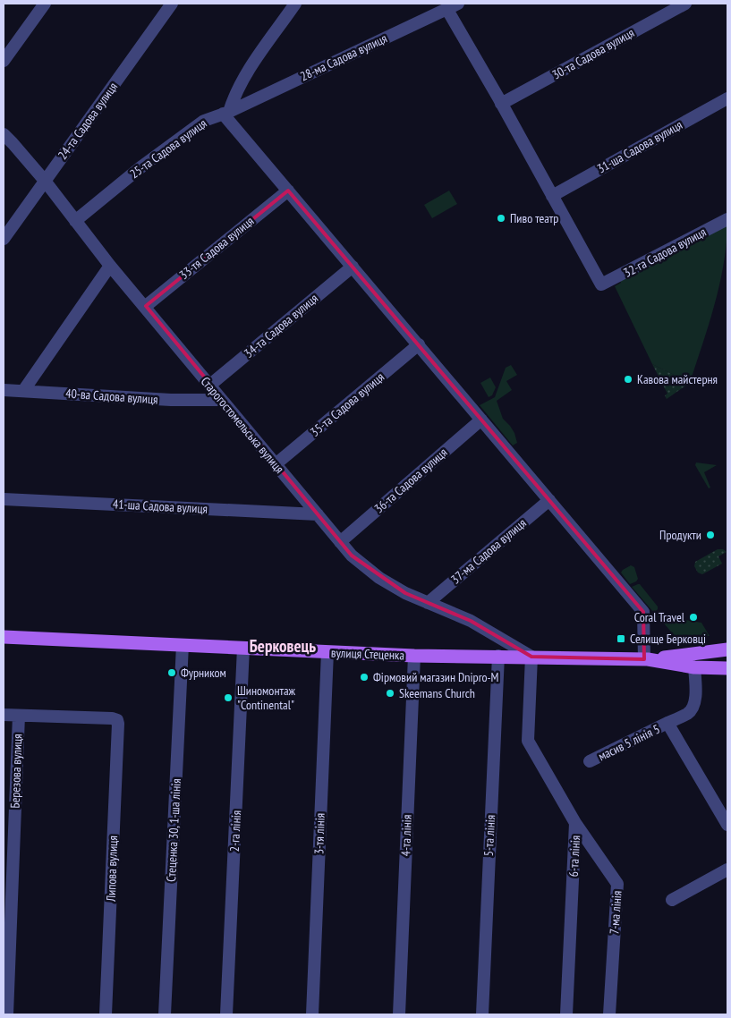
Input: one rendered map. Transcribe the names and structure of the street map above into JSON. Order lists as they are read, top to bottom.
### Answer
{
  "streets": {
    "main road": ["вулиця Стеценка"],
    "street": [
      "30-та Садова вулиця",
      "28-ма Садова вулиця",
      "24-та Садова вулиця",
      "31-ша Садова вулиця",
      "25-та Садова вулиця",
      "33-тя Садова вулиця",
      "32-га Садова вулиця",
      "34-та Садова вулиця",
      "40-ва Садова вулиця",
      "35-та Садова вулиця",
      "Старогостомельська вулиця",
      "36-та Садова вулиця",
      "41-ша Садова вулиця",
      "37-ма Садова вулиця",
      "масив 5 лінія 5",
      "Березова вулиця",
      "Стеценка 30, 1-ша лінія",
      "2-га лінія",
      "3-тя лінія",
      "4-та лінія",
      "5-та лінія",
      "6-та лінія",
      "Липова вулиця",
      "7-ма лінія"
    ]
  },
  "crossings": [
    ["28-ма Садова вулиця", "25-та Садова вулиця"],
    ["24-та Садова вулиця", "Старогостомельська вулиця"],
    ["31-ша Садова вулиця", "32-га Садова вулиця"],
    ["25-та Садова вулиця", "Старогостомельська вулиця"],
    ["33-тя Садова вулиця", "Старогостомельська вулиця"],
    ["34-та Садова вулиця", "Старогостомельська вулиця"],
    ["40-ва Садова вулиця", "Старогостомельська вулиця"],
    ["35-та Садова вулиця", "Старогостомельська вулиця"],
    ["Старогостомельська вулиця", "36-та Садова вулиця"],
    ["Старогостомельська вулиця", "41-ша Садова вулиця"],
    ["Старогостомельська вулиця", "37-ма Садова вулиця"],
    ["Старогостомельська вулиця", "вулиця Стеценка"],
    ["Старогостомельська вулиця", "6-та лінія"],
    ["вулиця Стеценка", "масив 5 лінія 5"],
    ["вулиця Стеценка", "Стеценка 30, 1-ша лінія"],
    ["вулиця Стеценка", "2-га лінія"],
    ["вулиця Стеценка", "3-тя лінія"],
    ["вулиця Стеценка", "4-та лінія"],
    ["вулиця Стеценка", "5-та лінія"],
    ["вулиця Стеценка", "6-та лінія"],
    ["Березова вулиця", "Липова вулиця"],
    ["6-та лінія", "7-ма лінія"]
  ],
  "districts": ["Берковець"],
  "places": {
    "other": [
      "Пиво театр",
      "Кавова майстерня",
      "Продукти",
      "Coral Travel",
      "Фурником",
      "Фірмовий магазин Dnipro-M",
      "Skeemans Church",
      "Шиномонтаж \"Continental\""
    ],
    "transit": ["Селище Берковці"]
  }
}
